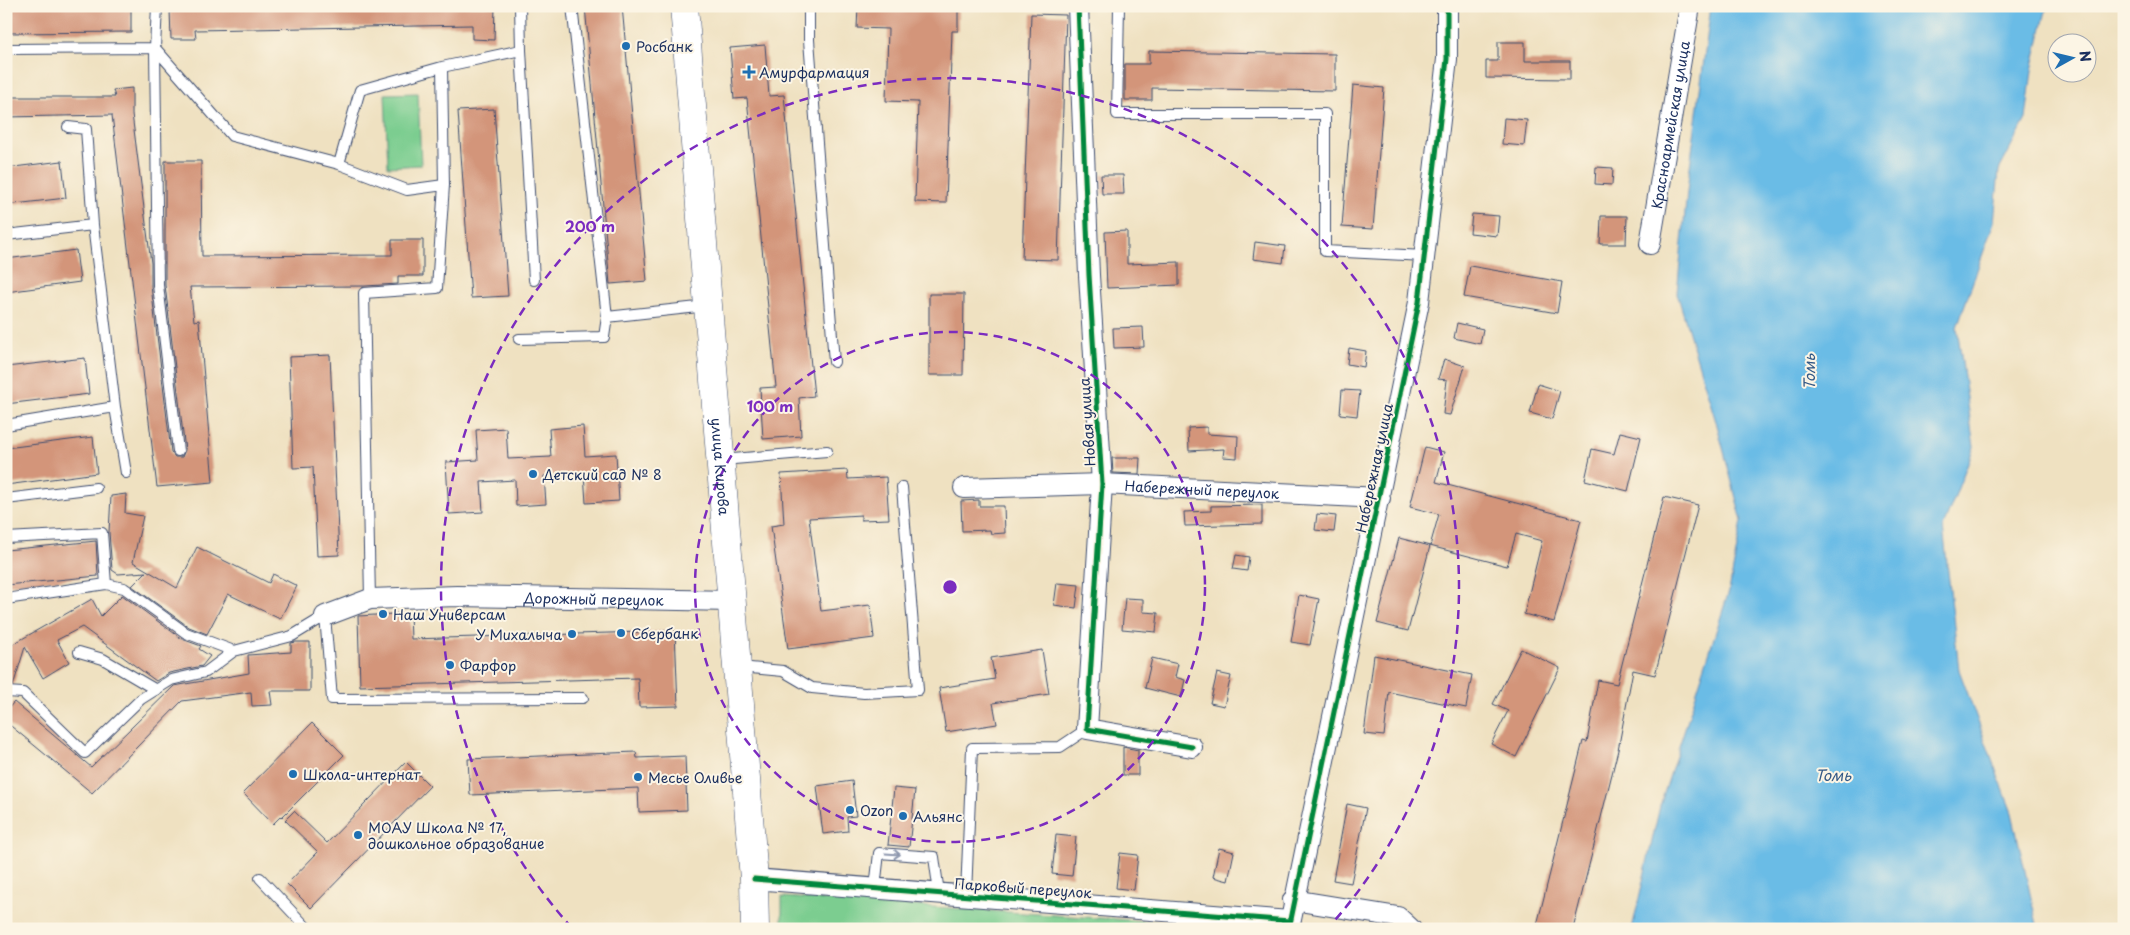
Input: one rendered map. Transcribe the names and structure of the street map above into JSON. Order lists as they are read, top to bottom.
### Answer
{
  "streets": {
    "main road": ["улица Кирова"],
    "street": [
      "Красноармейская улица",
      "Новая улица",
      "Набережная улица",
      "Набережный переулок",
      "Дорожный переулок",
      "Парковый переулок"
    ]
  },
  "crossings": [
    ["Новая улица", "Набережный переулок"],
    ["улица Кирова", "Дорожный переулок"],
    ["улица Кирова", "Парковый переулок"],
    ["Набережная улица", "Набережный переулок"],
    ["Набережная улица", "Парковый переулок"]
  ],
  "water": ["Томь"],
  "places": {
    "other": [
      "Росбанк",
      "Детский сад № 8",
      "Наш Универсам",
      "Сбербанк",
      "У Михалыча",
      "Фарфор",
      "Школа-интернат",
      "Месье Оливье",
      "Ozon",
      "Альянс",
      "МОАУ Школа № 17, дошкольное образование"
    ],
    "health": ["Амурфармация"]
  },
  "north": "right",
  "rings": ["200 m", "100 m"]
}
